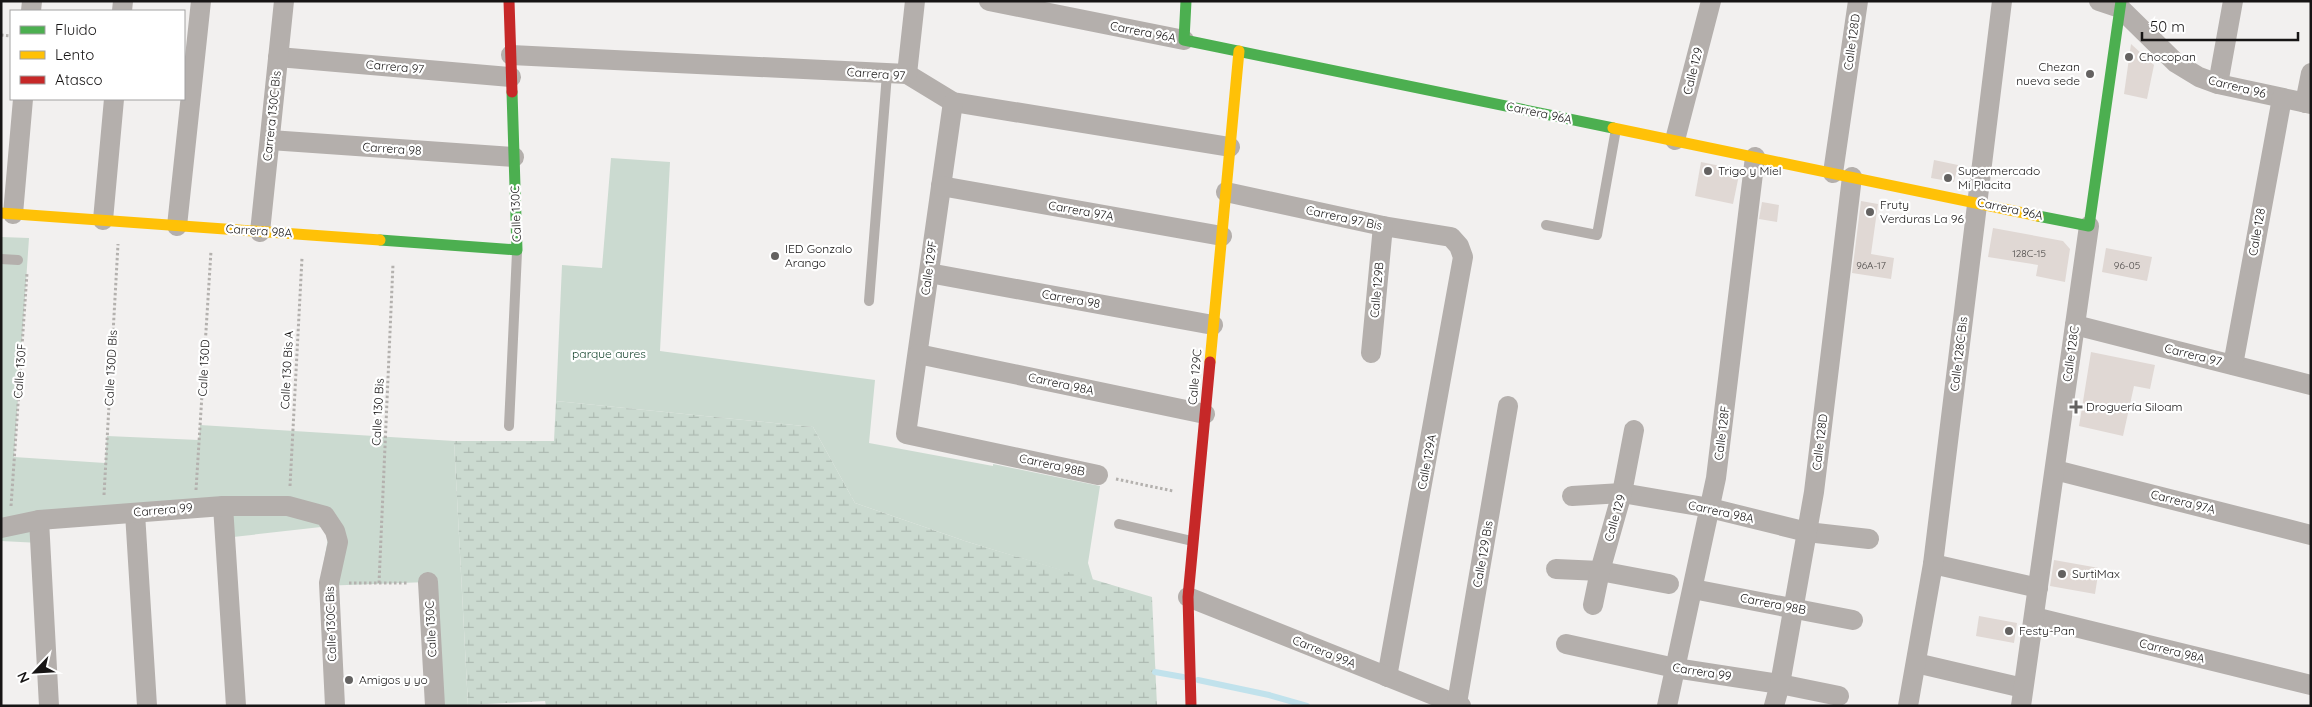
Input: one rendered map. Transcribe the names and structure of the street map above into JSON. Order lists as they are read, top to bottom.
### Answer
{
  "streets": {
    "street": [
      "Carrera 96A",
      "Calle 128D",
      "Carrera 97",
      "Calle 129",
      "Carrera 96",
      "Carrera 130C Bis",
      "Carrera 98",
      "Carrera 97A",
      "Calle 130C",
      "Carrera 97 Bis",
      "Carrera 98A",
      "Calle 128",
      "Calle 129F",
      "Calle 129B",
      "Calle 128C Bis",
      "Calle 128C",
      "Calle 129C",
      "Calle 128F",
      "Calle 129A",
      "Carrera 98B",
      "Carrera 99",
      "Calle 129 Bis",
      "Calle 130C Bis",
      "Carrera 99A"
    ],
    "path": [
      "Calle 130D Bis",
      "Calle 130D",
      "Calle 130 Bis A",
      "Calle 130F",
      "Calle 130 Bis"
    ]
  },
  "crossings": [
    ["Carrera 96A", "Calle 128D"],
    ["Carrera 96A", "Calle 129"],
    ["Carrera 96A", "Calle 128C Bis"],
    ["Carrera 96A", "Calle 128C"],
    ["Carrera 96A", "Calle 129C"],
    ["Carrera 96A", "Calle 128F"],
    ["Calle 128D", "Carrera 98A"],
    ["Calle 128D", "Carrera 98B"],
    ["Calle 128D", "Carrera 99"],
    ["Carrera 97", "Carrera 130C Bis"],
    ["Carrera 97", "Calle 130C"],
    ["Carrera 97", "Calle 128"],
    ["Carrera 97", "Calle 129F"],
    ["Carrera 97", "Calle 128C"],
    ["Carrera 97", "Calle 129C"],
    ["Calle 129", "Carrera 98A"],
    ["Carrera 96", "Calle 128"],
    ["Carrera 96", "Calle 128C"],
    ["Carrera 130C Bis", "Carrera 98"],
    ["Carrera 130C Bis", "Carrera 98A"],
    ["Carrera 98", "Calle 130C"],
    ["Carrera 98", "Calle 129F"],
    ["Carrera 98", "Calle 129C"],
    ["Carrera 97A", "Calle 129F"],
    ["Carrera 97A", "Calle 128C"],
    ["Carrera 97A", "Calle 129C"],
    ["Calle 130C", "Carrera 98A"],
    ["Carrera 97 Bis", "Calle 129B"],
    ["Carrera 97 Bis", "Calle 129C"],
    ["Carrera 97 Bis", "Calle 129A"],
    ["Carrera 98A", "Calle 129F"],
    ["Carrera 98A", "Calle 128C"],
    ["Carrera 98A", "Calle 130D Bis"],
    ["Carrera 98A", "Calle 130D"],
    ["Carrera 98A", "Calle 130 Bis A"],
    ["Carrera 98A", "Calle 129C"],
    ["Carrera 98A", "Calle 130 Bis"],
    ["Carrera 98A", "Calle 128F"],
    ["Calle 129F", "Carrera 98B"],
    ["Calle 130D Bis", "Carrera 99"],
    ["Calle 130D", "Carrera 99"],
    ["Calle 130 Bis A", "Carrera 99"],
    ["Calle 130F", "Carrera 99"],
    ["Calle 129C", "Carrera 98B"],
    ["Calle 129C", "Carrera 99A"],
    ["Calle 128F", "Carrera 98B"],
    ["Calle 128F", "Carrera 99"],
    ["Calle 129A", "Carrera 99A"],
    ["Carrera 99", "Calle 130C Bis"],
    ["Calle 129 Bis", "Carrera 99A"]
  ],
  "parks": ["parque aures"],
  "places": {
    "other": [
      "Chocopan",
      "Chezan nueva sede",
      "Trigo y Miel",
      "Supermercado Mi Placita",
      "Fruty Verduras La 96",
      "IED Gonzalo Arango",
      "SurtiMax",
      "Festy-Pan",
      "Amigos y yo"
    ],
    "health": ["Droguería Siloam"]
  },
  "house_numbers": ["128C-15", "96A-17", "96-05"],
  "legend": ["Fluido", "Lento", "Atasco"],
  "scale_bar": "50 m",
  "north": "bottom left"
}
